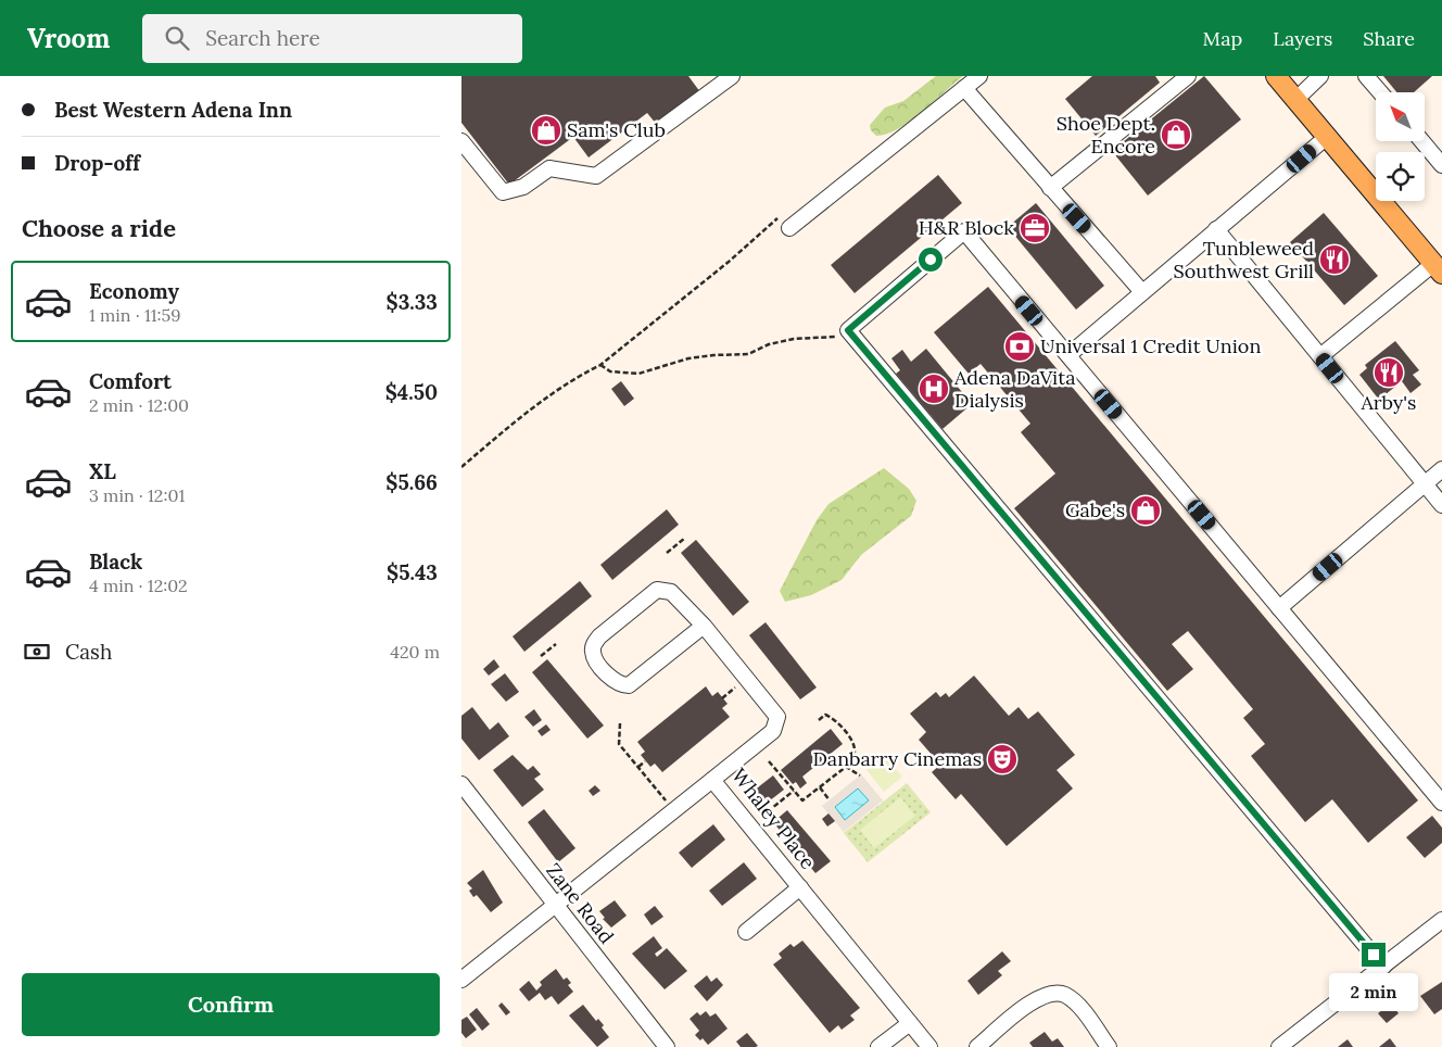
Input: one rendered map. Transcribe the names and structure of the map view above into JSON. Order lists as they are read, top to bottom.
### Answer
{
  "streets": {
    "street": ["Whaley Place", "Zane Road"]
  },
  "places": {
    "shop": ["Sam's Club", "Shoe Dept. Encore", "Gabe's"],
    "office": ["H&R Block"],
    "restaurant": ["Tunbleweed Southwest Grill", "Arby's"],
    "bank": ["Universal 1 Credit Union"],
    "hospital": ["Adena DaVita Dialysis"],
    "theatre": ["Danbarry Cinemas"]
  },
  "north": "top left",
  "page": {
    "header": "Vroom",
    "search": "Search here",
    "nav": ["Map", "Layers", "Share"],
    "banner": ["Best Western Adena Inn", "Drop-off"],
    "heading": "Choose a ride",
    "list": [
      {
        "name": "Economy",
        "note": "1 min · 11:59",
        "value": "$3.33"
      },
      {
        "name": "Comfort",
        "note": "2 min · 12:00",
        "value": "$4.50"
      },
      {
        "name": "XL",
        "note": "3 min · 12:01",
        "value": "$5.66"
      },
      {
        "name": "Black",
        "note": "4 min · 12:02",
        "value": "$5.43"
      }
    ],
    "pay": ["Cash", "420 m"],
    "buttons": "Confirm",
    "bubble": "2 min"
  }
}
